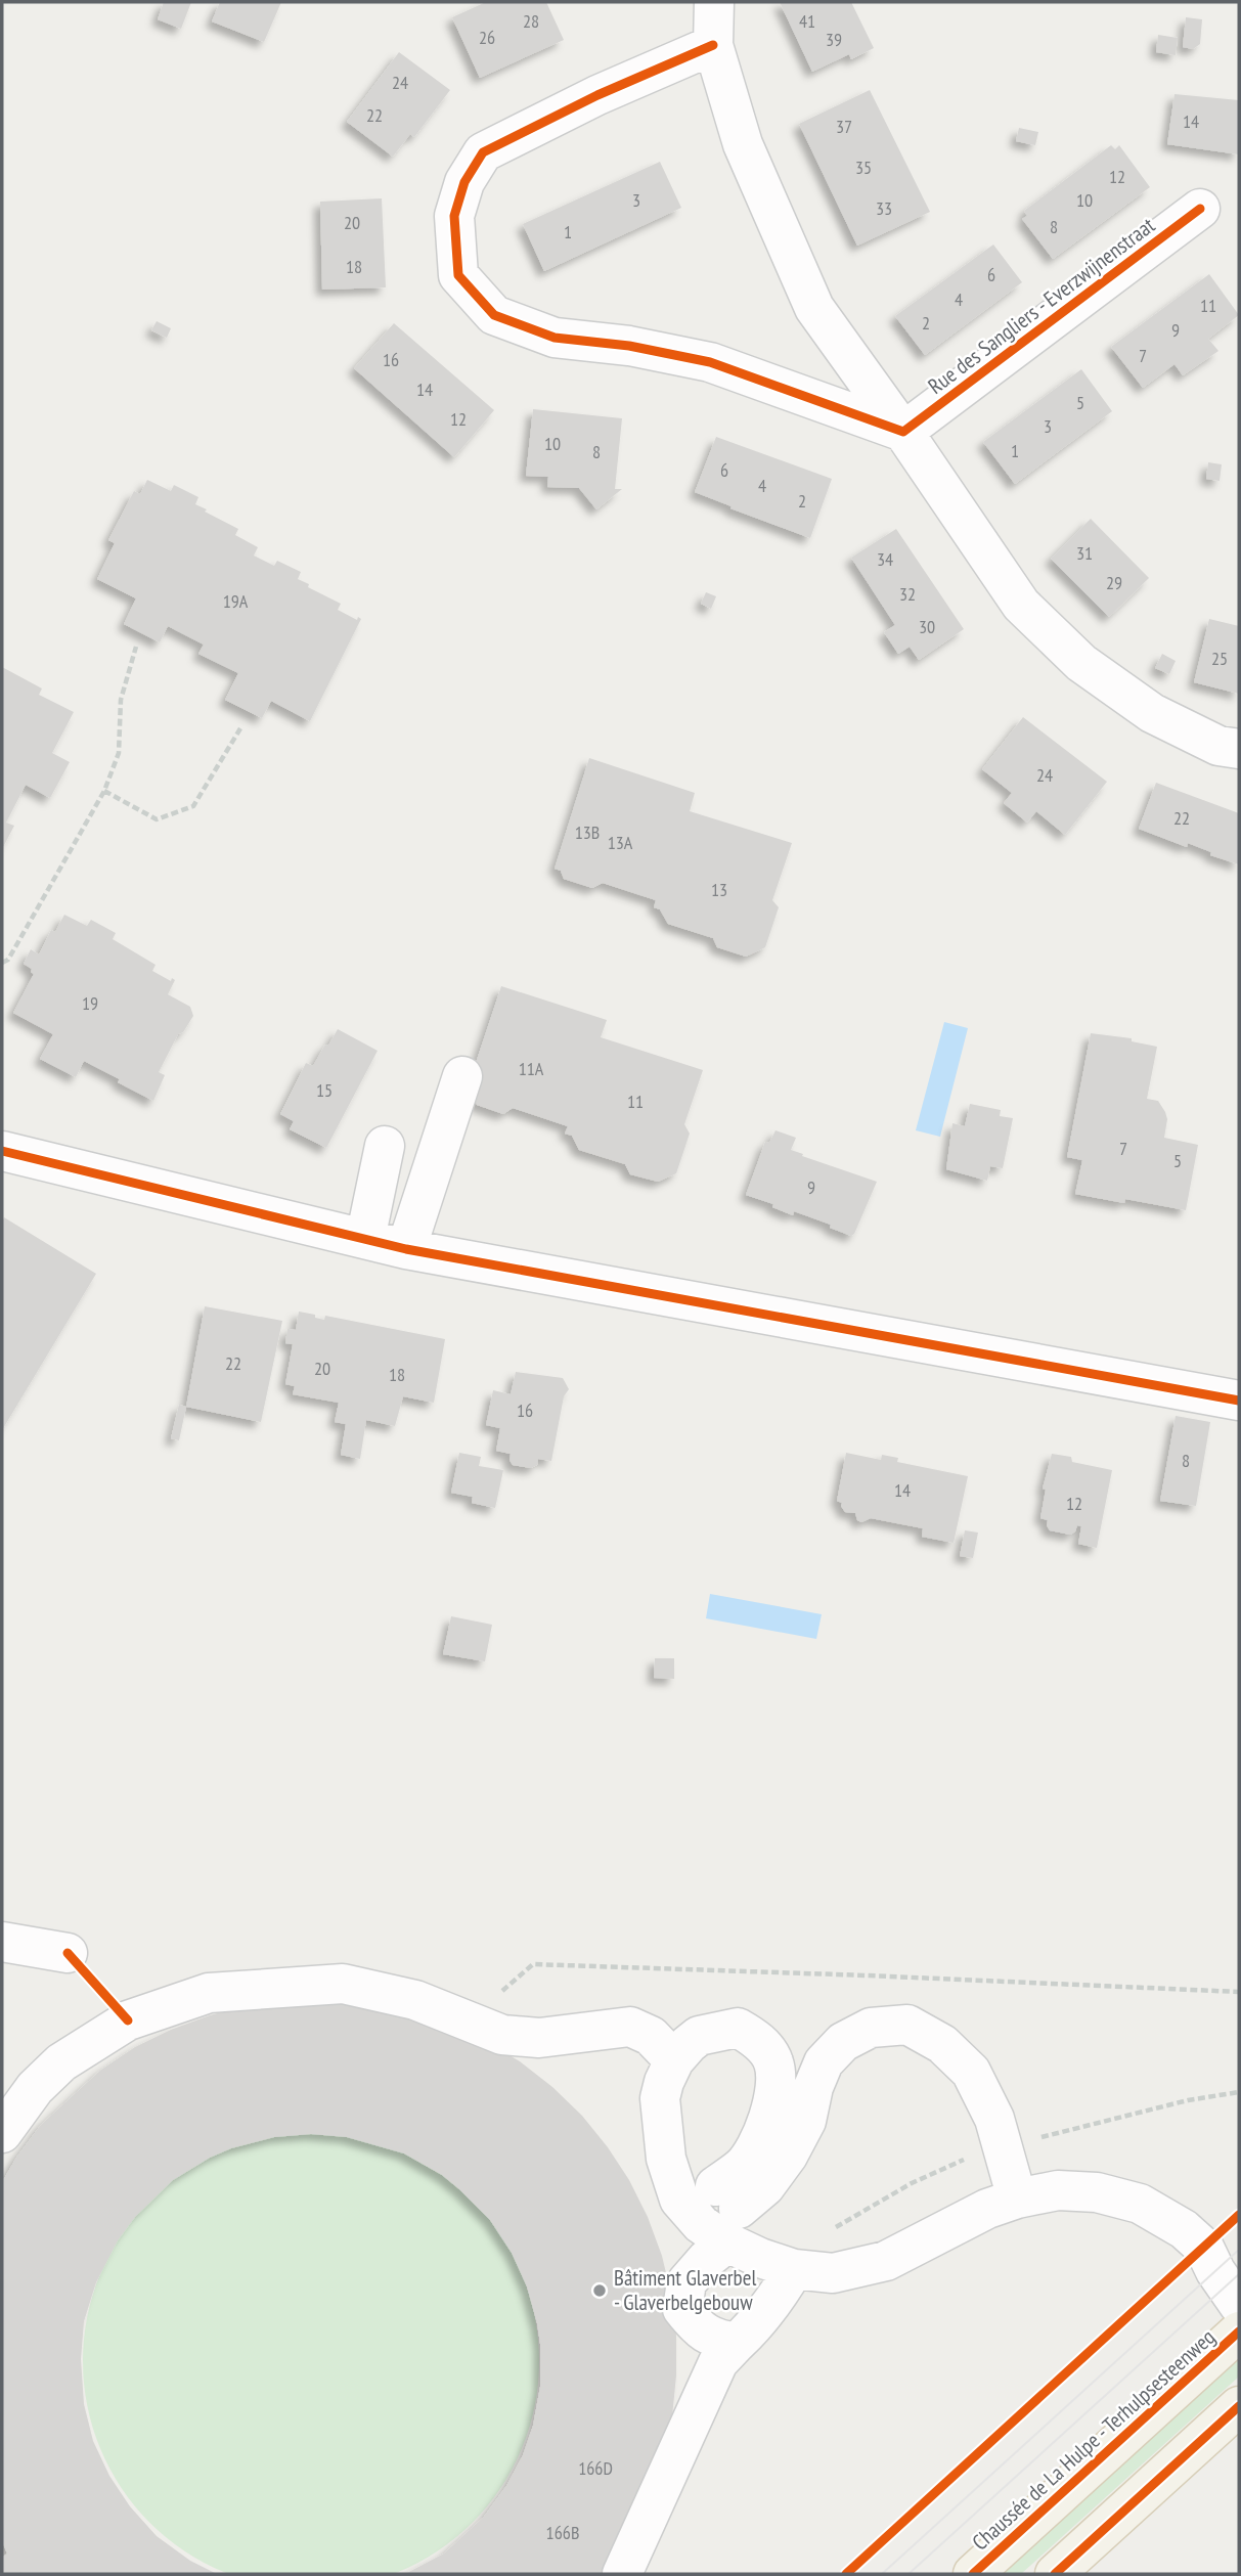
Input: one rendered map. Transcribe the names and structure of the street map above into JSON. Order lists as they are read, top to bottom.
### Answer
{
  "streets": {
    "main road": ["Chaussée de La Hulpe - Terhulpsesteenweg"],
    "street": ["Rue des Sangliers - Everzwijnenstraat"]
  },
  "places": ["Bâtiment Glaverbel - Glaverbelgebouw"],
  "house_numbers": [
    "28",
    "41",
    "26",
    "39",
    "24",
    "22",
    "14",
    "37",
    "35",
    "12",
    "3",
    "10",
    "33",
    "20",
    "8",
    "1",
    "18",
    "6",
    "4",
    "11",
    "2",
    "9",
    "7",
    "16",
    "14",
    "5",
    "12",
    "3",
    "10",
    "1",
    "8",
    "6",
    "4",
    "2",
    "31",
    "34",
    "29",
    "32",
    "19A",
    "30",
    "25",
    "24",
    "22",
    "13B",
    "13A",
    "13",
    "19",
    "11A",
    "15",
    "11",
    "7",
    "5",
    "9",
    "22",
    "20",
    "18",
    "16",
    "8",
    "14",
    "12",
    "166D",
    "166B"
  ]
}
